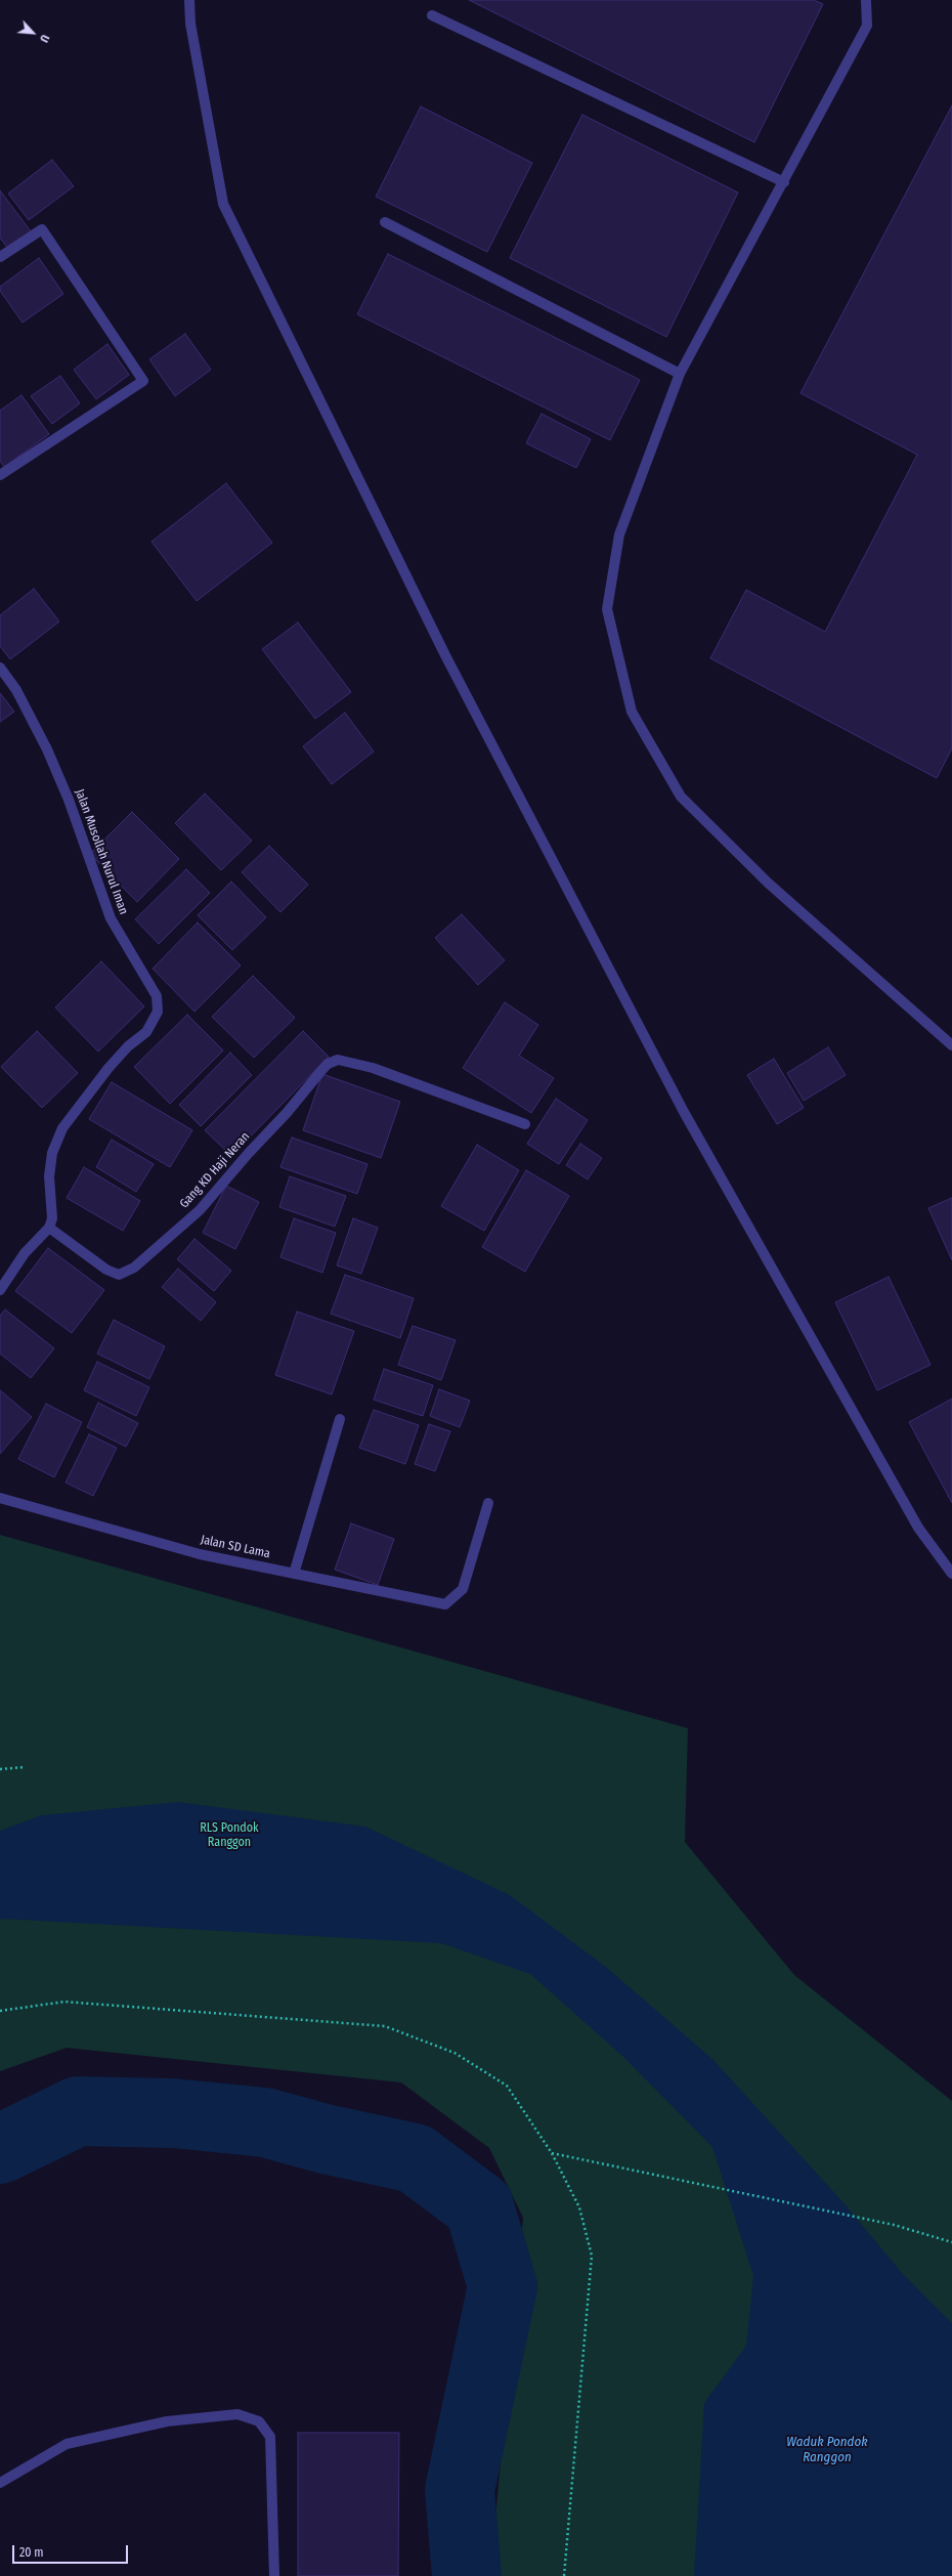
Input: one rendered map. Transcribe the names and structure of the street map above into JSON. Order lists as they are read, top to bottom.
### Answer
{
  "streets": {
    "street": ["Jalan Musollah Nurul Iman", "Gang KD Haji Neran", "Jalan SD Lama"]
  },
  "crossings": [
    ["Jalan Musollah Nurul Iman", "Gang KD Haji Neran"]
  ],
  "water": ["Waduk Pondok Ranggon"],
  "parks": ["RLS Pondok Ranggon"],
  "scale_bar": "20 m",
  "north": "bottom right"
}
